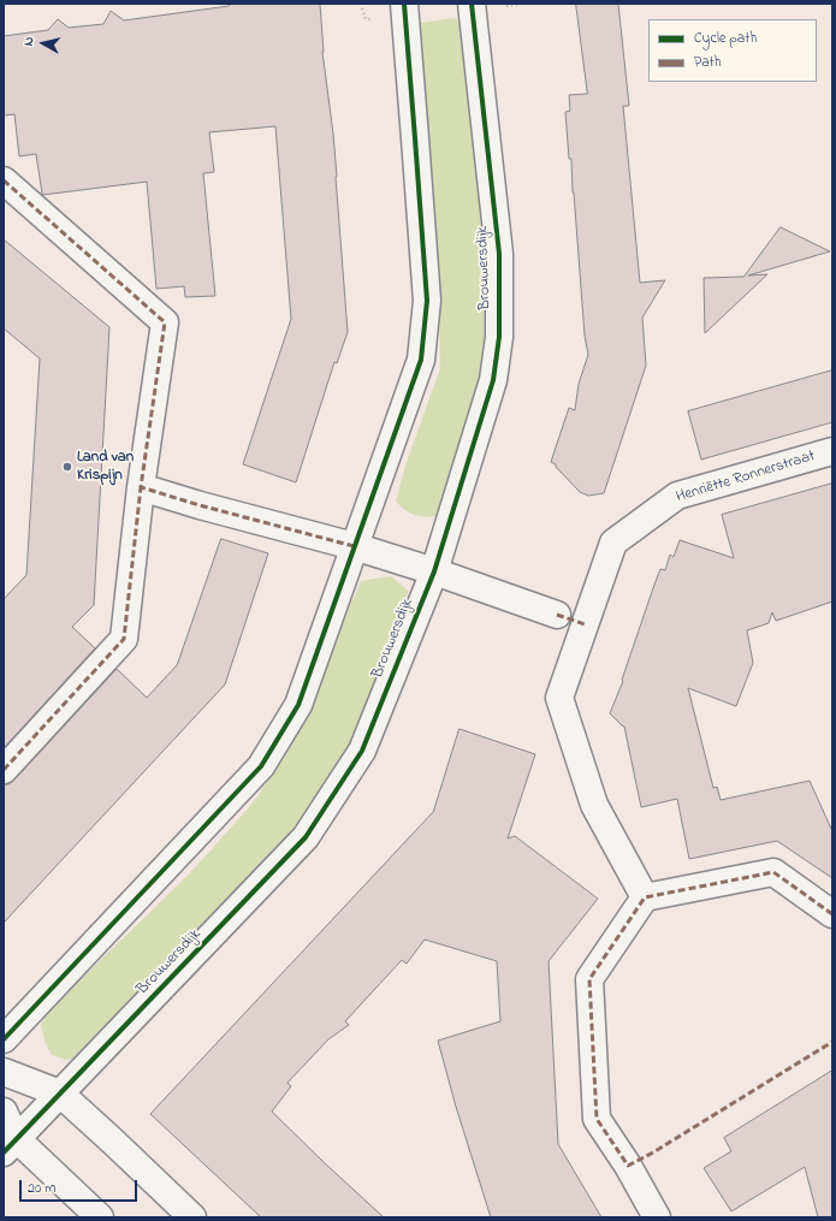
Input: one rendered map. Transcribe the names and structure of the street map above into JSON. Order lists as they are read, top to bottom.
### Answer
{
  "streets": {
    "street": ["Brouwersdijk", "Henriëtte Ronnerstraat"]
  },
  "places": ["Land van Krispijn"],
  "legend": ["Cycle path", "Path"],
  "scale_bar": "20 m",
  "north": "left"
}
